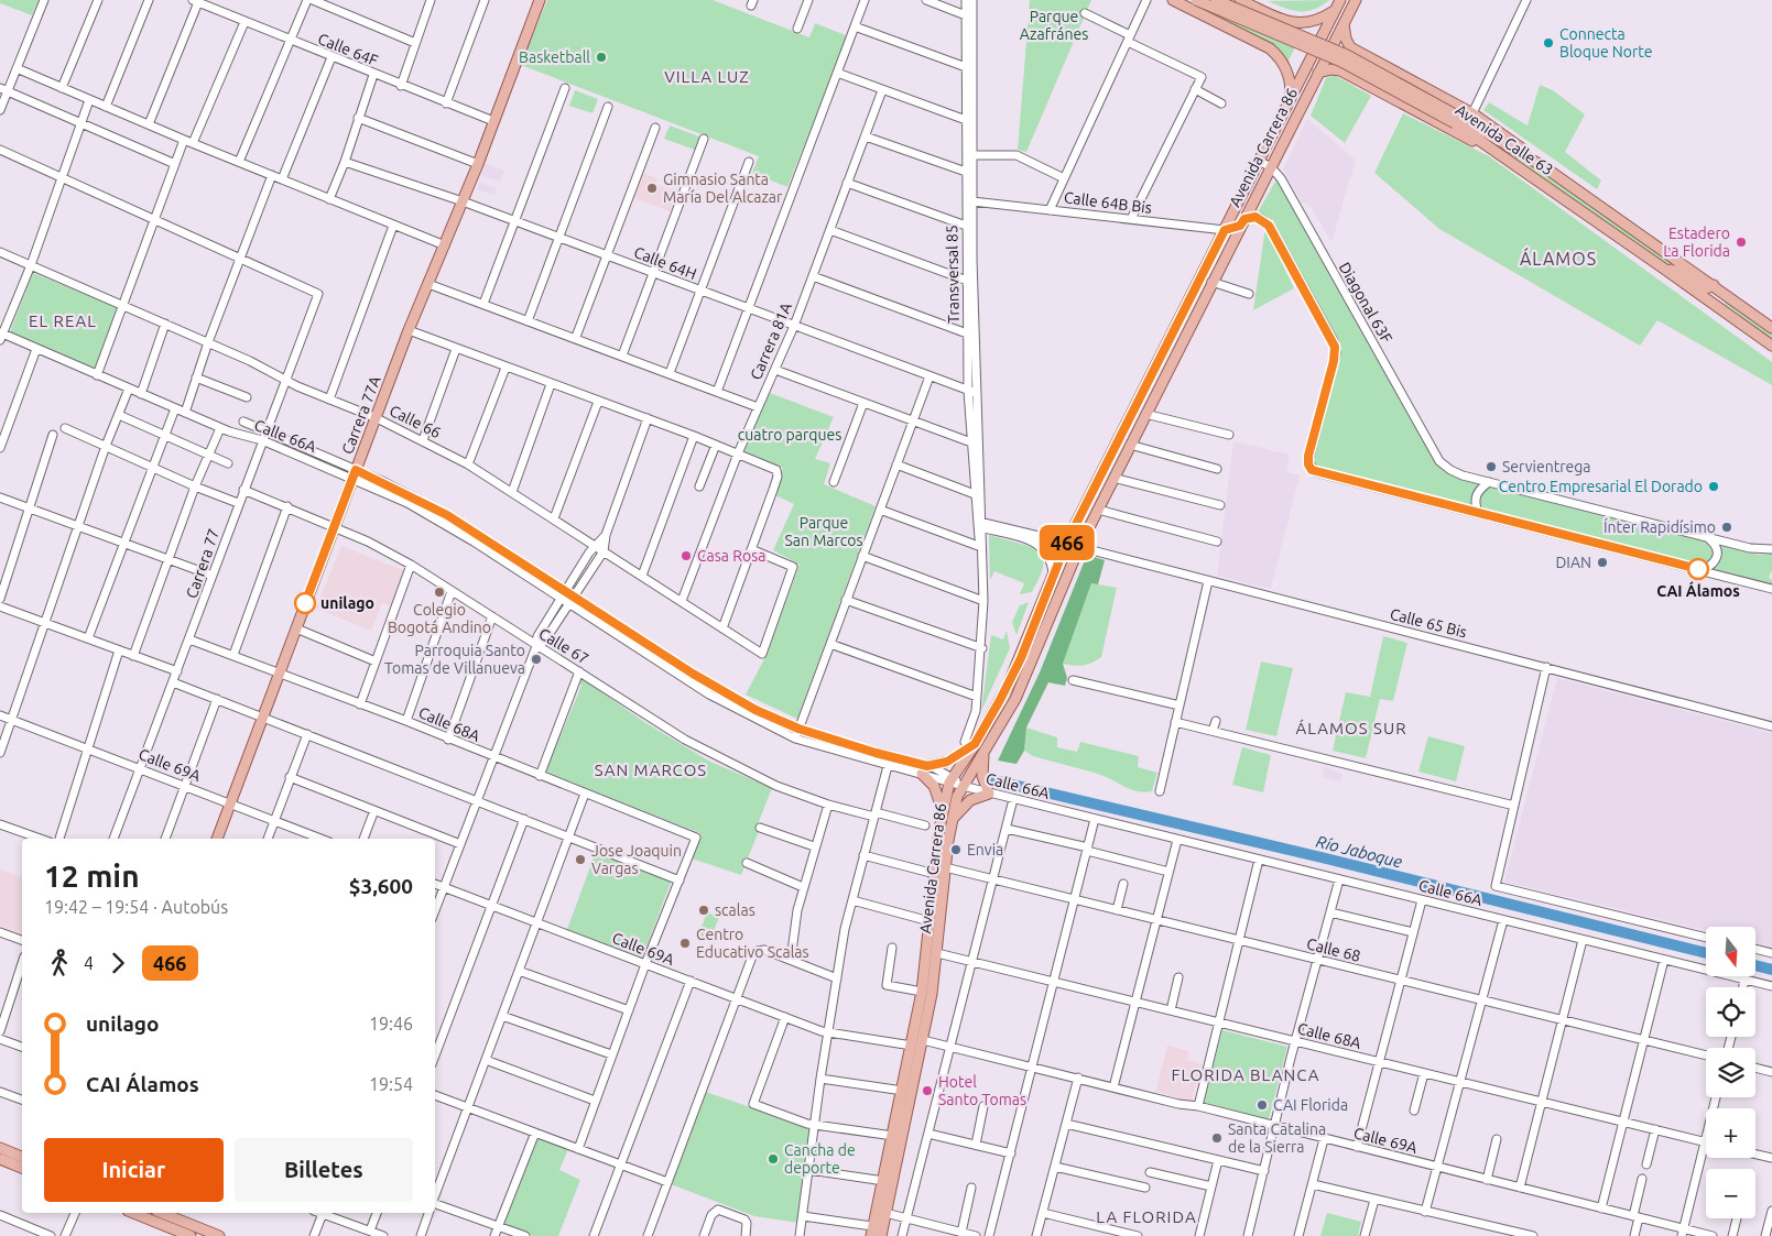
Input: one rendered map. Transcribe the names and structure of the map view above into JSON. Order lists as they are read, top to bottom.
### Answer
{
  "streets": {
    "main road": ["Avenida Calle 63", "Avenida Carrera 86", "Carrera 77A"],
    "street": [
      "Calle 64F",
      "Calle 64B Bis",
      "Calle 64H",
      "Transversal 85",
      "Diagonal 63F",
      "Carrera 81A",
      "Calle 66",
      "Calle 66A",
      "Carrera 77",
      "Calle 65 Bis",
      "Calle 67",
      "Calle 68A",
      "Calle 69A",
      "Calle 68"
    ]
  },
  "crossings": [
    ["Calle 64F", "Carrera 77A"],
    ["Avenida Carrera 86", "Calle 64B Bis"],
    ["Avenida Carrera 86", "Diagonal 63F"],
    ["Avenida Carrera 86", "Calle 66A"],
    ["Avenida Carrera 86", "Calle 65 Bis"],
    ["Avenida Carrera 86", "Calle 68A"],
    ["Avenida Carrera 86", "Calle 69A"],
    ["Avenida Carrera 86", "Calle 68"],
    ["Calle 64B Bis", "Transversal 85"],
    ["Calle 64H", "Transversal 85"],
    ["Calle 64H", "Carrera 81A"],
    ["Calle 64H", "Carrera 77A"],
    ["Carrera 81A", "Calle 66"],
    ["Carrera 77A", "Calle 66"],
    ["Carrera 77A", "Calle 66A"],
    ["Carrera 77A", "Calle 67"],
    ["Carrera 77A", "Calle 68A"],
    ["Carrera 77A", "Calle 69A"],
    ["Calle 66", "Carrera 77"],
    ["Calle 66A", "Carrera 77"],
    ["Carrera 77", "Calle 67"],
    ["Carrera 77", "Calle 68A"],
    ["Carrera 77", "Calle 69A"]
  ],
  "districts": [
    "VILLA LUZ",
    "ÁLAMOS",
    "EL REAL",
    "ÁLAMOS SUR",
    "SAN MARCOS",
    "FLORIDA BLANCA",
    "LA FLORIDA"
  ],
  "water": ["Río Jaboque"],
  "parks": ["Parque Azafránes", "cuatro parques", "Parque San Marcos"],
  "places": [
    "Connecta Bloque Norte",
    "Basketball",
    "Gimnasio Santa María Del Alcazar",
    "Estadero La Florida",
    "Servientrega",
    "Centro Empresarial El Dorado",
    "Ínter Rapidísimo",
    "Casa Rosa",
    "DIAN",
    "CAI Álamos",
    "Colegio Bogotá Andino",
    "unilago",
    "Parroquia Santo Tomas de Villanueva",
    "Envia",
    "Jose Joaquin Vargas",
    "scalas",
    "Centro Educativo Scalas",
    "Hotel Santo Tomas",
    "CAI Florida",
    "Santa Catalina de la Sierra",
    "Cancha de deporte"
  ],
  "lines": ["bus line 466"],
  "north": "bottom",
  "page": {
    "on_map": "466",
    "heading": ["12 min", "19:42 – 19:54 · Autobús", "$3,600"],
    "map_buttons": ["+", "−"],
    "legs": ["4", "466"],
    "list": [
      {
        "name": "unilago",
        "value": "19:46"
      },
      {
        "name": "CAI Álamos",
        "value": "19:54"
      }
    ],
    "buttons": ["Iniciar", "Billetes"]
  }
}
